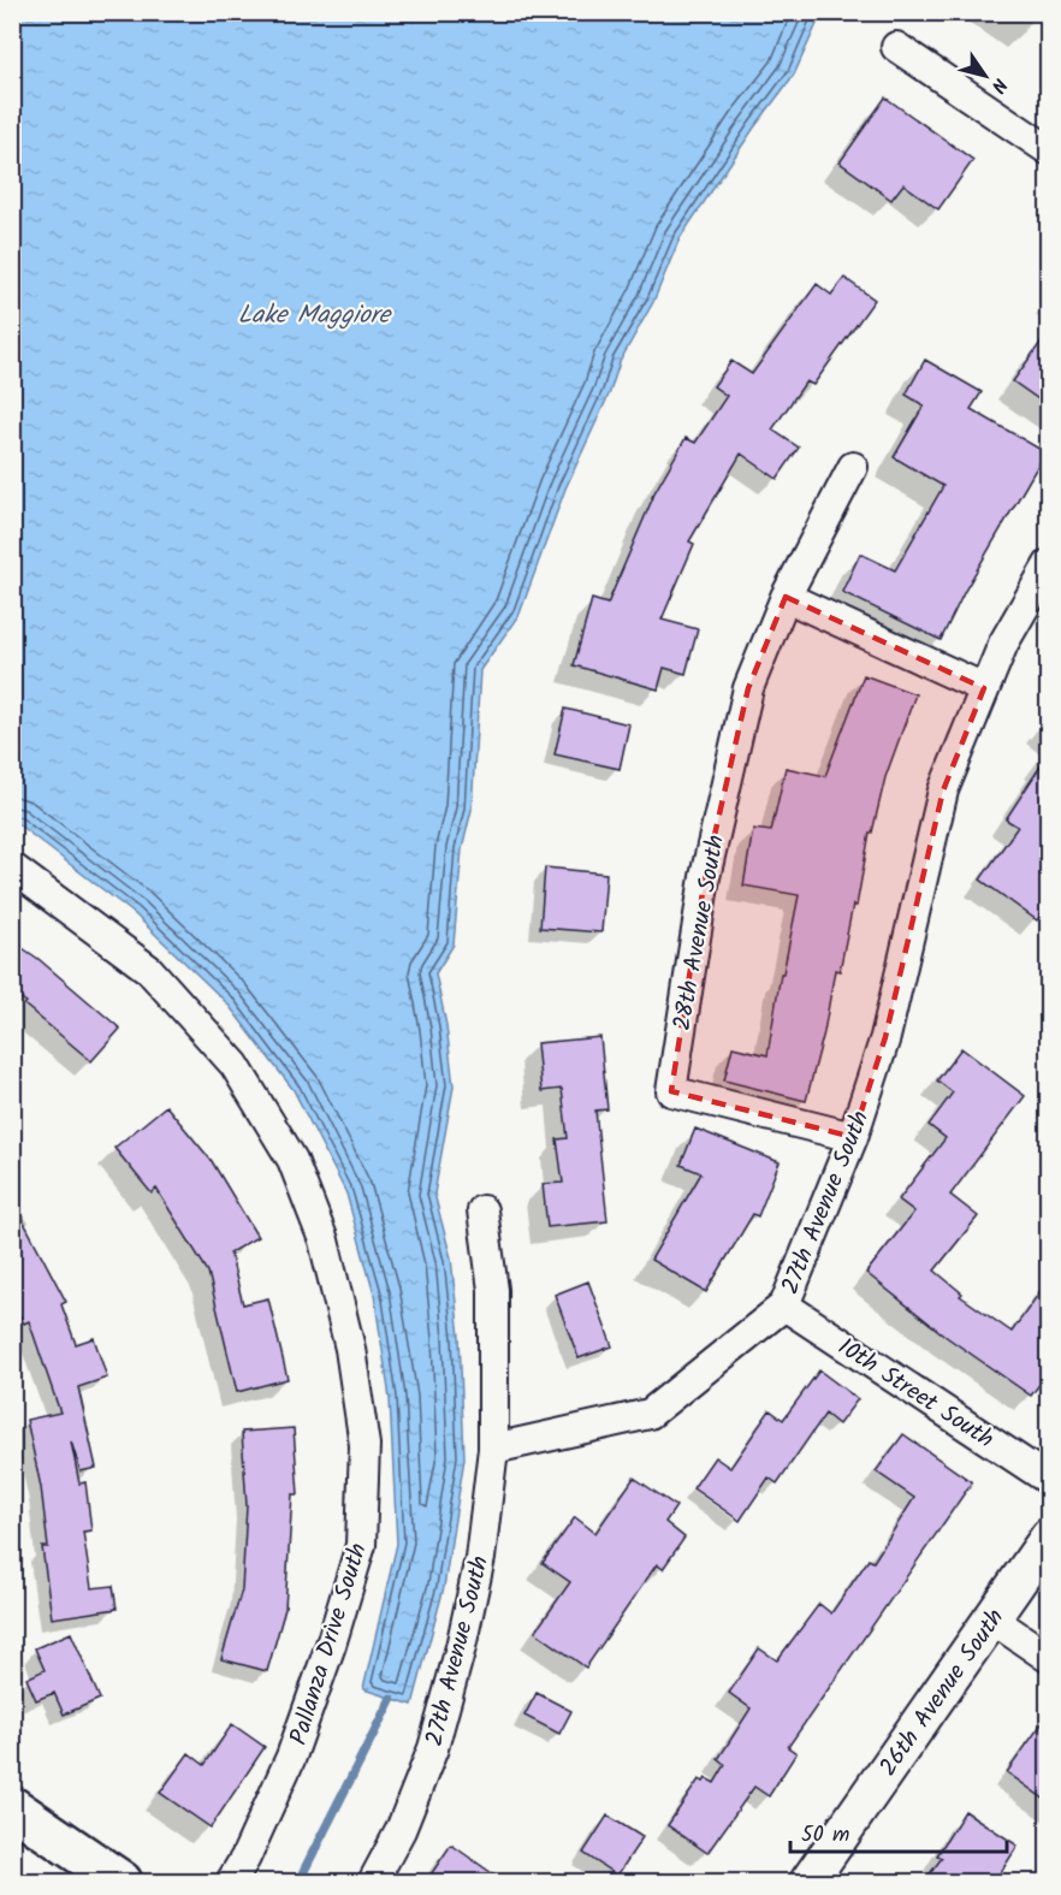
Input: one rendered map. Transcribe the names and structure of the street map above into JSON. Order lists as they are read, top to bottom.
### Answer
{
  "streets": {
    "street": [
      "28th Avenue South",
      "27th Avenue South",
      "10th Street South",
      "Pallanza Drive South",
      "26th Avenue South"
    ]
  },
  "crossings": [
    ["28th Avenue South", "27th Avenue South"],
    ["27th Avenue South", "10th Street South"]
  ],
  "water": ["Lake Maggiore"],
  "scale_bar": "50 m",
  "north": "bottom right"
}
